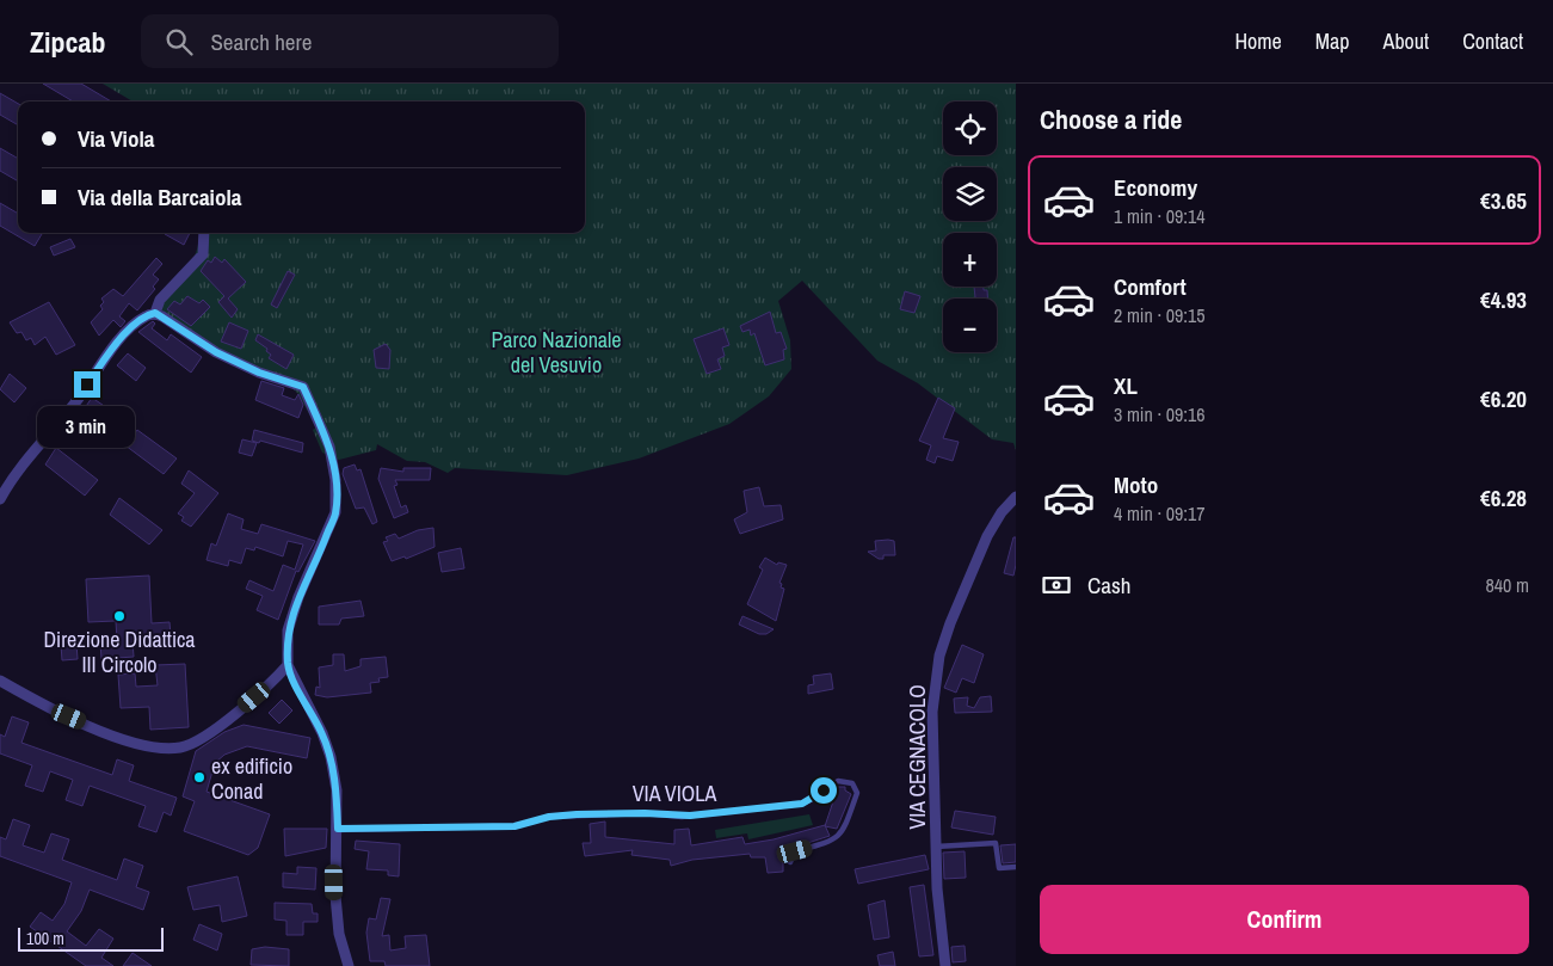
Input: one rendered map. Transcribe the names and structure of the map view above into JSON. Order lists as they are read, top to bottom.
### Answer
{
  "streets": {
    "street": ["VIA CEGNACOLO"],
    "lane": ["VIA VIOLA"]
  },
  "parks": ["Parco Nazionale del Vesuvio"],
  "places": ["Direzione Didattica III Circolo", "ex edificio Conad"],
  "scale_bar": "100 m",
  "page": {
    "header": "Zipcab",
    "search": "Search here",
    "nav": [
      "Home",
      "Map",
      "About",
      "Contact"
    ],
    "heading": "Choose a ride",
    "map_buttons": ["+", "−"],
    "banner": ["Via Viola", "Via della Barcaiola"],
    "list": [
      {
        "name": "Economy",
        "note": "1 min · 09:14",
        "value": "€3.65"
      },
      {
        "name": "Comfort",
        "note": "2 min · 09:15",
        "value": "€4.93"
      },
      {
        "name": "XL",
        "note": "3 min · 09:16",
        "value": "€6.20"
      },
      {
        "name": "Moto",
        "note": "4 min · 09:17",
        "value": "€6.28"
      }
    ],
    "bubble": "3 min",
    "pay": ["Cash", "840 m"],
    "buttons": "Confirm",
    "scale": "100 m"
  }
}
